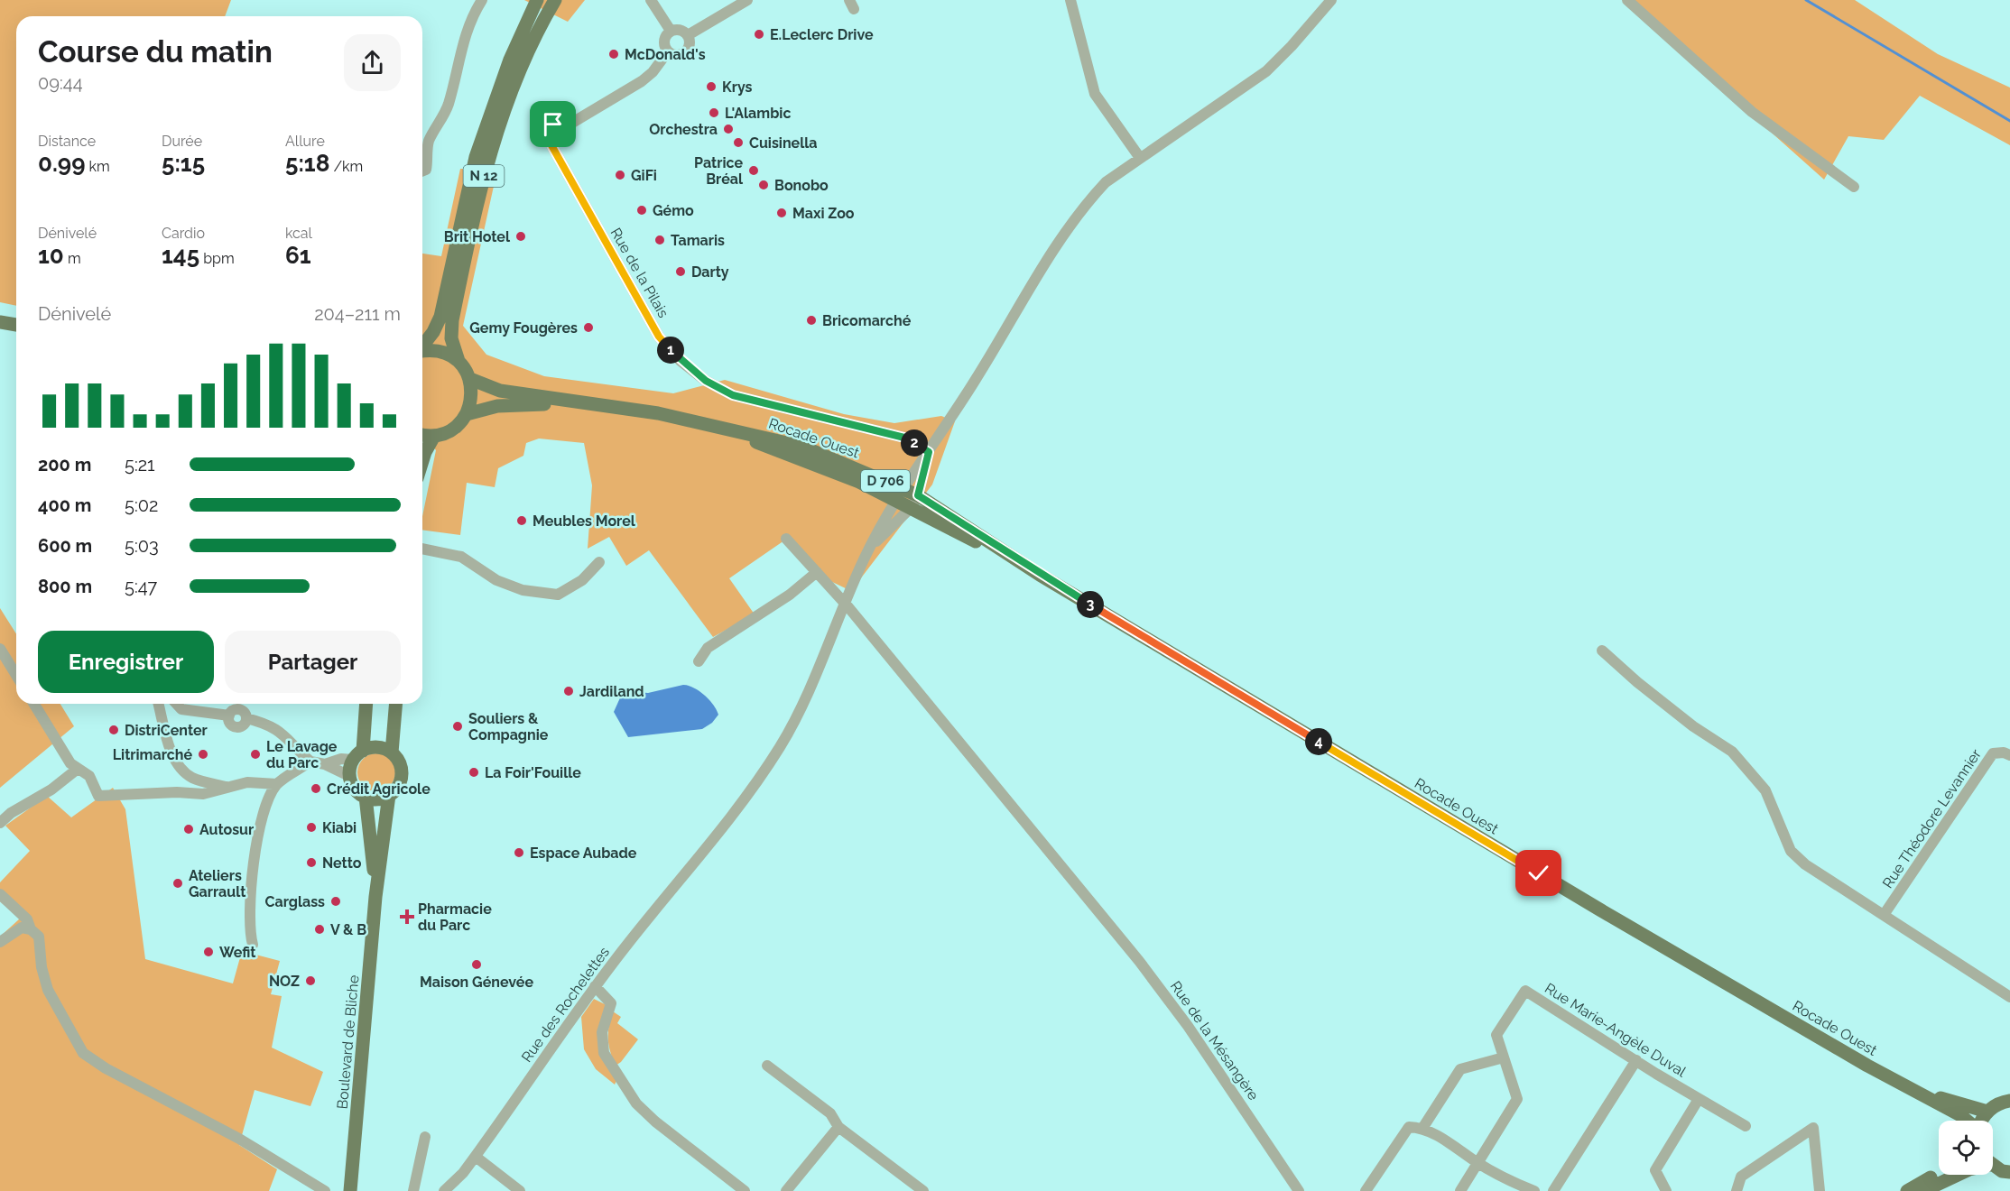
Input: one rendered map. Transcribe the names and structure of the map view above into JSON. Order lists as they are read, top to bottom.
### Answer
{
  "streets": {
    "main road": [
      "N 12",
      "Rocade Ouest",
      "D 706",
      "Boulevard de Bliche"
    ],
    "street": [
      "Rue de la Pilais",
      "Rue Théodore Levannier",
      "Rue des Rochelettes",
      "Rue Marie-Angèle Duval",
      "Rue de la Mésangère"
    ]
  },
  "crossings": [
    ["Rue de la Pilais", "Rue des Rochelettes"],
    ["Rocade Ouest", "Rue des Rochelettes"],
    ["Rue des Rochelettes", "Rue de la Mésangère"]
  ],
  "places": {
    "other": [
      "E.Leclerc Drive",
      "McDonald's",
      "Krys",
      "L'Alambic",
      "Orchestra",
      "Cuisinella",
      "Patrice Bréal",
      "GiFi",
      "Bonobo",
      "Gémo",
      "Maxi Zoo",
      "Brit Hotel",
      "Tamaris",
      "Darty",
      "Bricomarché",
      "Gemy Fougères",
      "Meubles Morel",
      "Jardiland",
      "Souliers & Compagnie",
      "DistriCenter",
      "Litrimarché",
      "Le Lavage du Parc",
      "La Foir'Fouille",
      "Crédit Agricole",
      "Kiabi",
      "Autosur",
      "Espace Aubade",
      "Netto",
      "Ateliers Garrault",
      "Carglass",
      "V & B",
      "Wefit",
      "Maison Génevée",
      "NOZ"
    ],
    "health": ["Pharmacie du Parc"]
  },
  "page": {
    "heading": ["Course du matin", "09:44"],
    "stats": [
      ["Distance", "0.99 km"],
      ["Durée", "5:15"],
      ["Allure", "5:18 /km"],
      ["Dénivelé", "10 m"],
      ["Cardio", "145 bpm"],
      ["kcal", "61"]
    ],
    "chart": ["Dénivelé", "204–211 m"],
    "pins": [
      "1",
      "2",
      "3",
      "4"
    ],
    "list": [
      {
        "name": "200 m",
        "note": "5:21"
      },
      {
        "name": "400 m",
        "note": "5:02"
      },
      {
        "name": "600 m",
        "note": "5:03"
      },
      {
        "name": "800 m",
        "note": "5:47"
      }
    ],
    "buttons": ["Enregistrer", "Partager"]
  }
}
